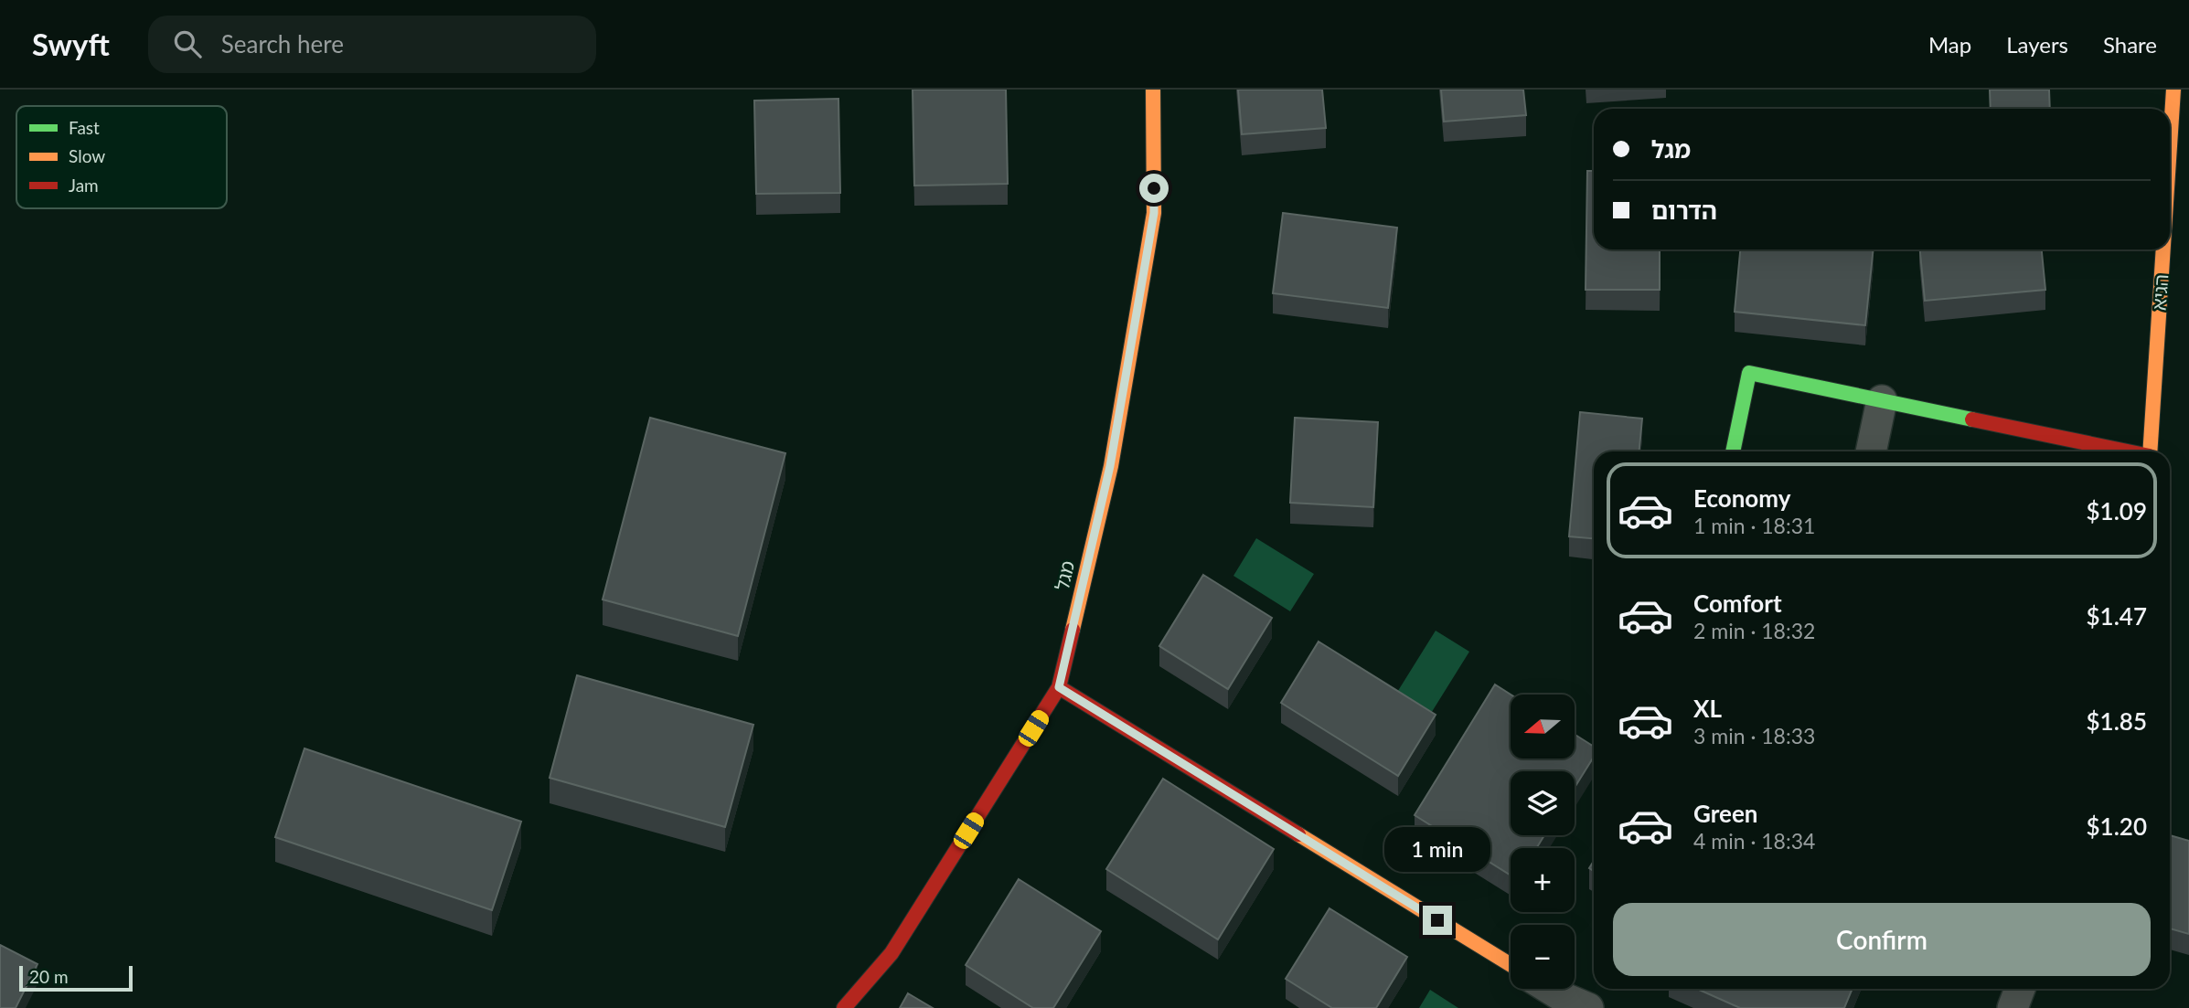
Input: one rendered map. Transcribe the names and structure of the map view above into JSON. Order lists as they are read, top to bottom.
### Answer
{
  "streets": {
    "street": ["הגיא", "מגל"]
  },
  "legend": ["Fast", "Slow", "Jam"],
  "scale_bar": "20 m",
  "north": "left",
  "page": {
    "header": "Swyft",
    "search": "Search here",
    "nav": ["Map", "Layers", "Share"],
    "banner": ["מגל", "הדרום"],
    "list": [
      {
        "name": "Economy",
        "note": "1 min · 18:31",
        "value": "$1.09"
      },
      {
        "name": "Comfort",
        "note": "2 min · 18:32",
        "value": "$1.47"
      },
      {
        "name": "XL",
        "note": "3 min · 18:33",
        "value": "$1.85"
      },
      {
        "name": "Green",
        "note": "4 min · 18:34",
        "value": "$1.20"
      }
    ],
    "map_buttons": ["+", "−"],
    "bubble": "1 min",
    "buttons": "Confirm",
    "scale": "20 m"
  }
}
